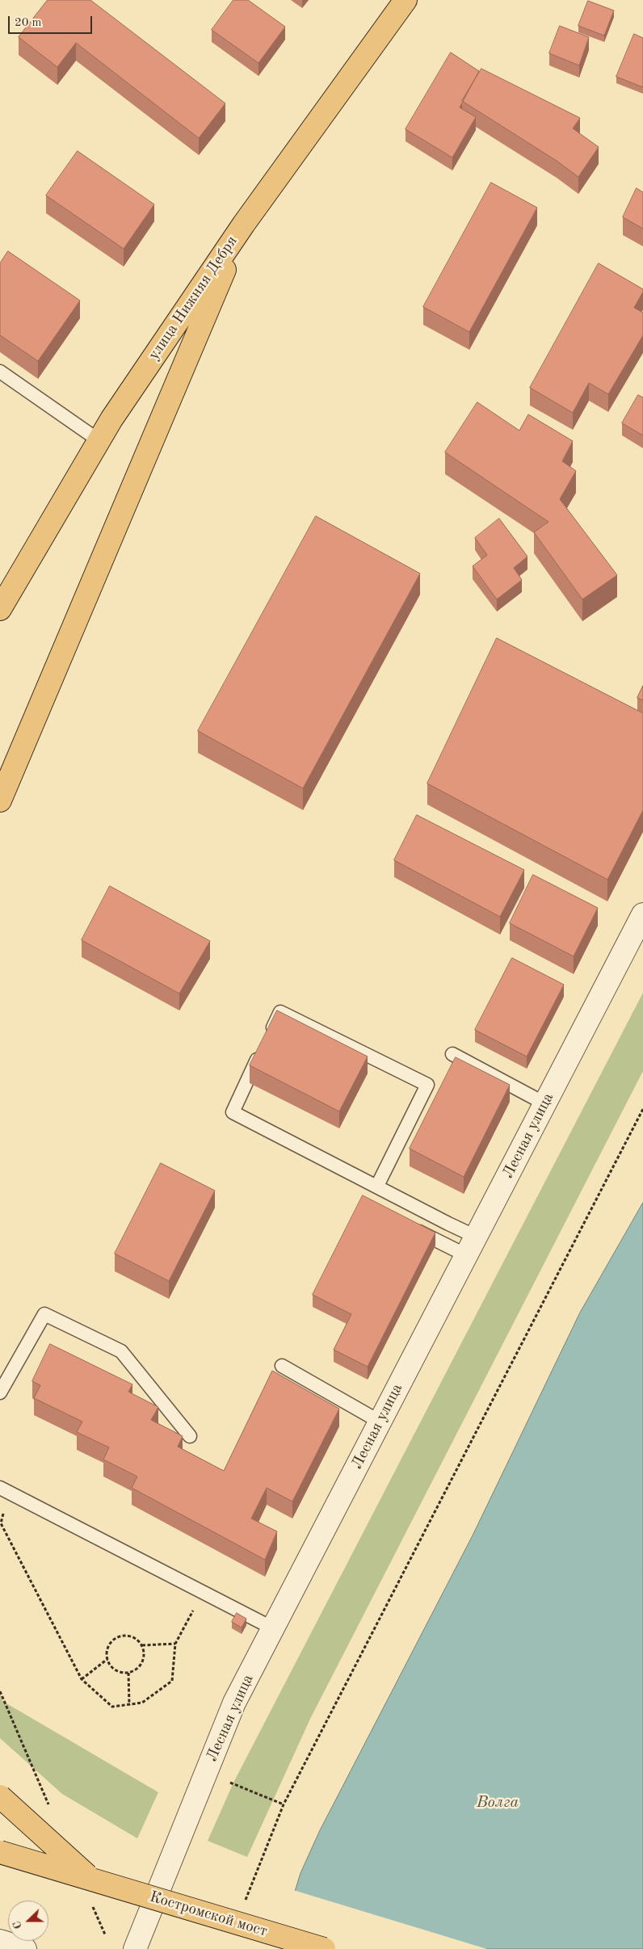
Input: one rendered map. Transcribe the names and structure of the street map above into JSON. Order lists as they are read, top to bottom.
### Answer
{
  "streets": {
    "highway": ["улица Нижняя Дебря", "Костромской мост"],
    "street": ["Лесная улица"]
  },
  "water": ["Волга"],
  "scale_bar": "20 m",
  "north": "left"
}
